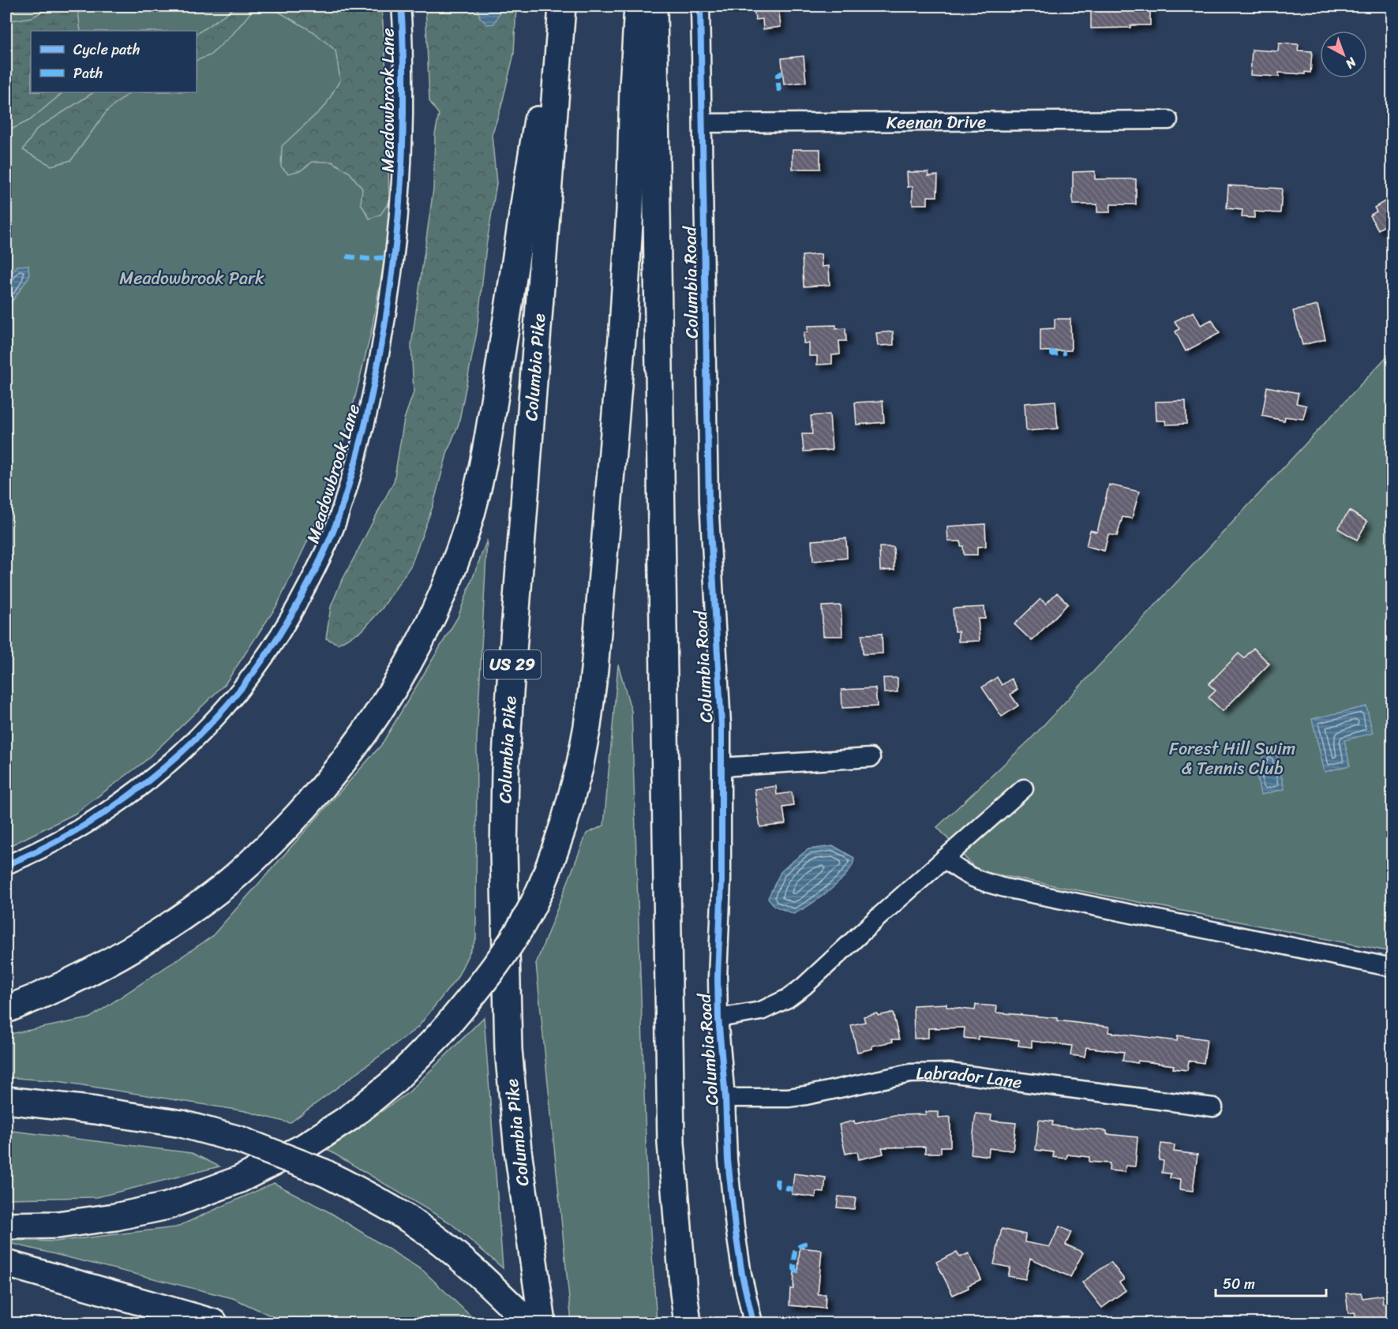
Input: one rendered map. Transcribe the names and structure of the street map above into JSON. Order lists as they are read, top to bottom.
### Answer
{
  "streets": {
    "highway": ["Columbia Pike", "US 29"],
    "street": [
      "Meadowbrook Lane",
      "Keenan Drive",
      "Columbia Road",
      "Labrador Lane"
    ]
  },
  "crossings": [
    ["Keenan Drive", "Columbia Road"],
    ["Columbia Road", "Labrador Lane"]
  ],
  "parks": ["Meadowbrook Park", "Forest Hill Swim & Tennis Club"],
  "legend": ["Cycle path", "Path"],
  "scale_bar": "50 m",
  "north": "bottom right"
}
